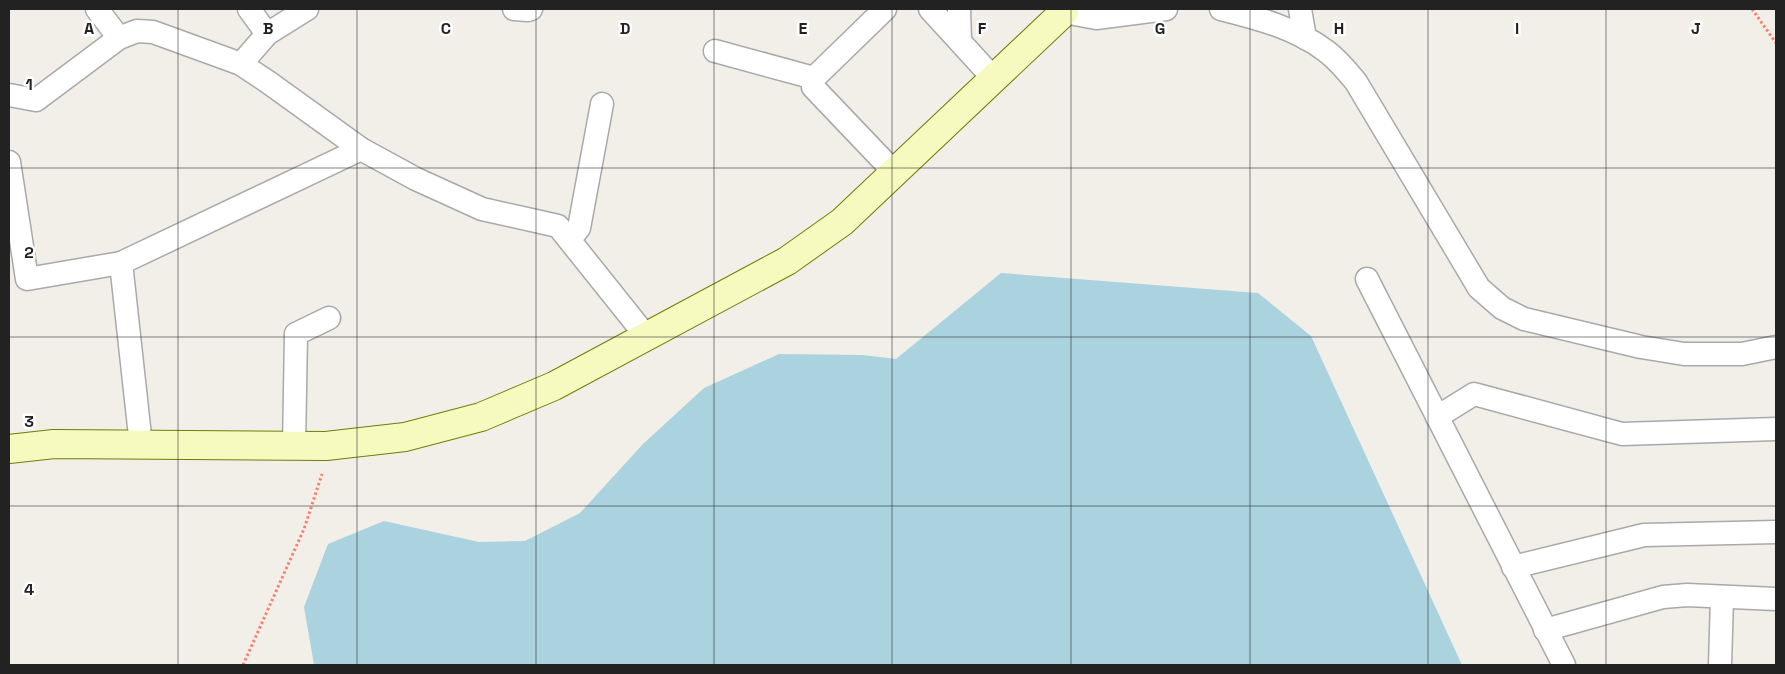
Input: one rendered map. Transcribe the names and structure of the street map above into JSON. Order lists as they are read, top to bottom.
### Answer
{
  "grid": {
    "columns": [
      "A",
      "B",
      "C",
      "D",
      "E",
      "F",
      "G",
      "H",
      "I",
      "J"
    ],
    "rows": [
      "1",
      "2",
      "3",
      "4"
    ]
  }
}
